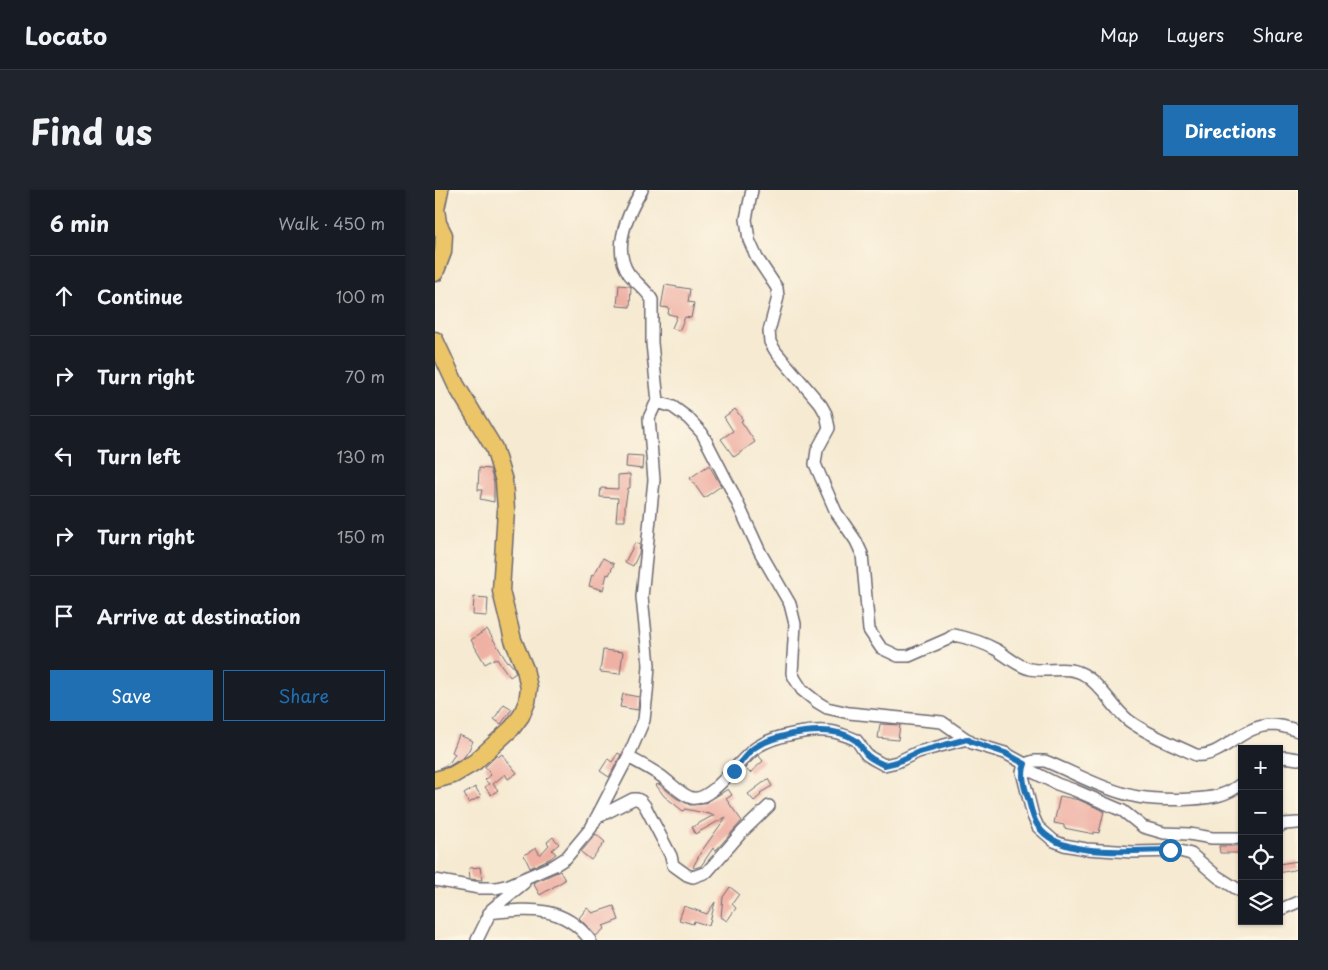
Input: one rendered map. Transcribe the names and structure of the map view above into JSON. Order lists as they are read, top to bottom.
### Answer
{
  "page": {
    "header": "Locato",
    "nav": ["Map", "Layers", "Share"],
    "title": "Find us",
    "buttons": [
      "Directions",
      ["Save", "Share"]
    ],
    "heading": ["6 min", "Walk · 450 m"],
    "list": [
      ["Continue", "100 m"],
      ["Turn right", "70 m"],
      ["Turn left", "130 m"],
      ["Turn right", "150 m"],
      "Arrive at destination"
    ],
    "map_buttons": ["+", "−"]
  }
}
